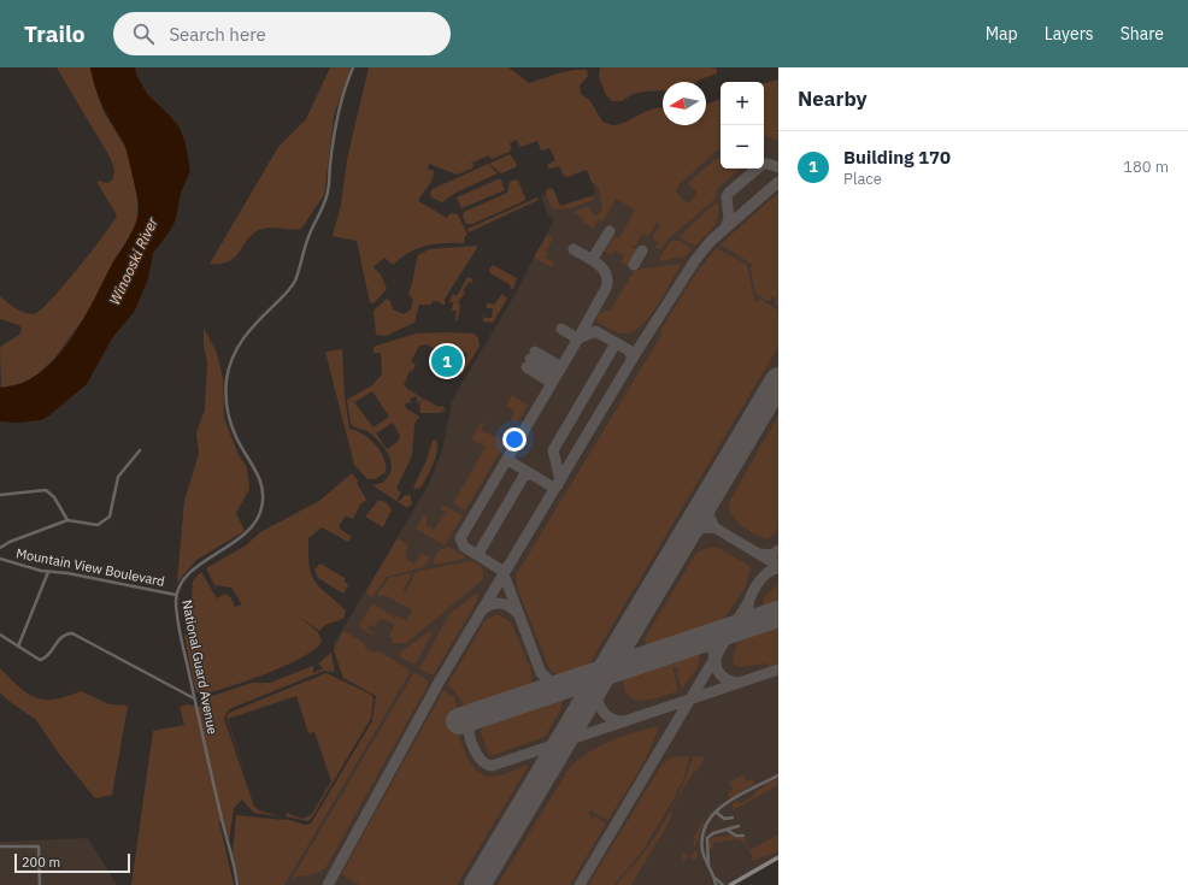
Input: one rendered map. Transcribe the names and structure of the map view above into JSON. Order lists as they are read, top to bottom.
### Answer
{
  "streets": {
    "street": ["Mountain View Boulevard", "National Guard Avenue"]
  },
  "crossings": [
    ["Mountain View Boulevard", "National Guard Avenue"]
  ],
  "water": ["Winooski River"],
  "scale_bar": "200 m",
  "north": "left",
  "page": {
    "header": "Trailo",
    "search": "Search here",
    "nav": ["Map", "Layers", "Share"],
    "heading": "Nearby",
    "map_buttons": ["+", "−"],
    "list": [
      {
        "mark": "1",
        "name": "Building 170",
        "note": "Place",
        "value": "180 m"
      }
    ],
    "pins": "1",
    "scale": "200 m"
  }
}
